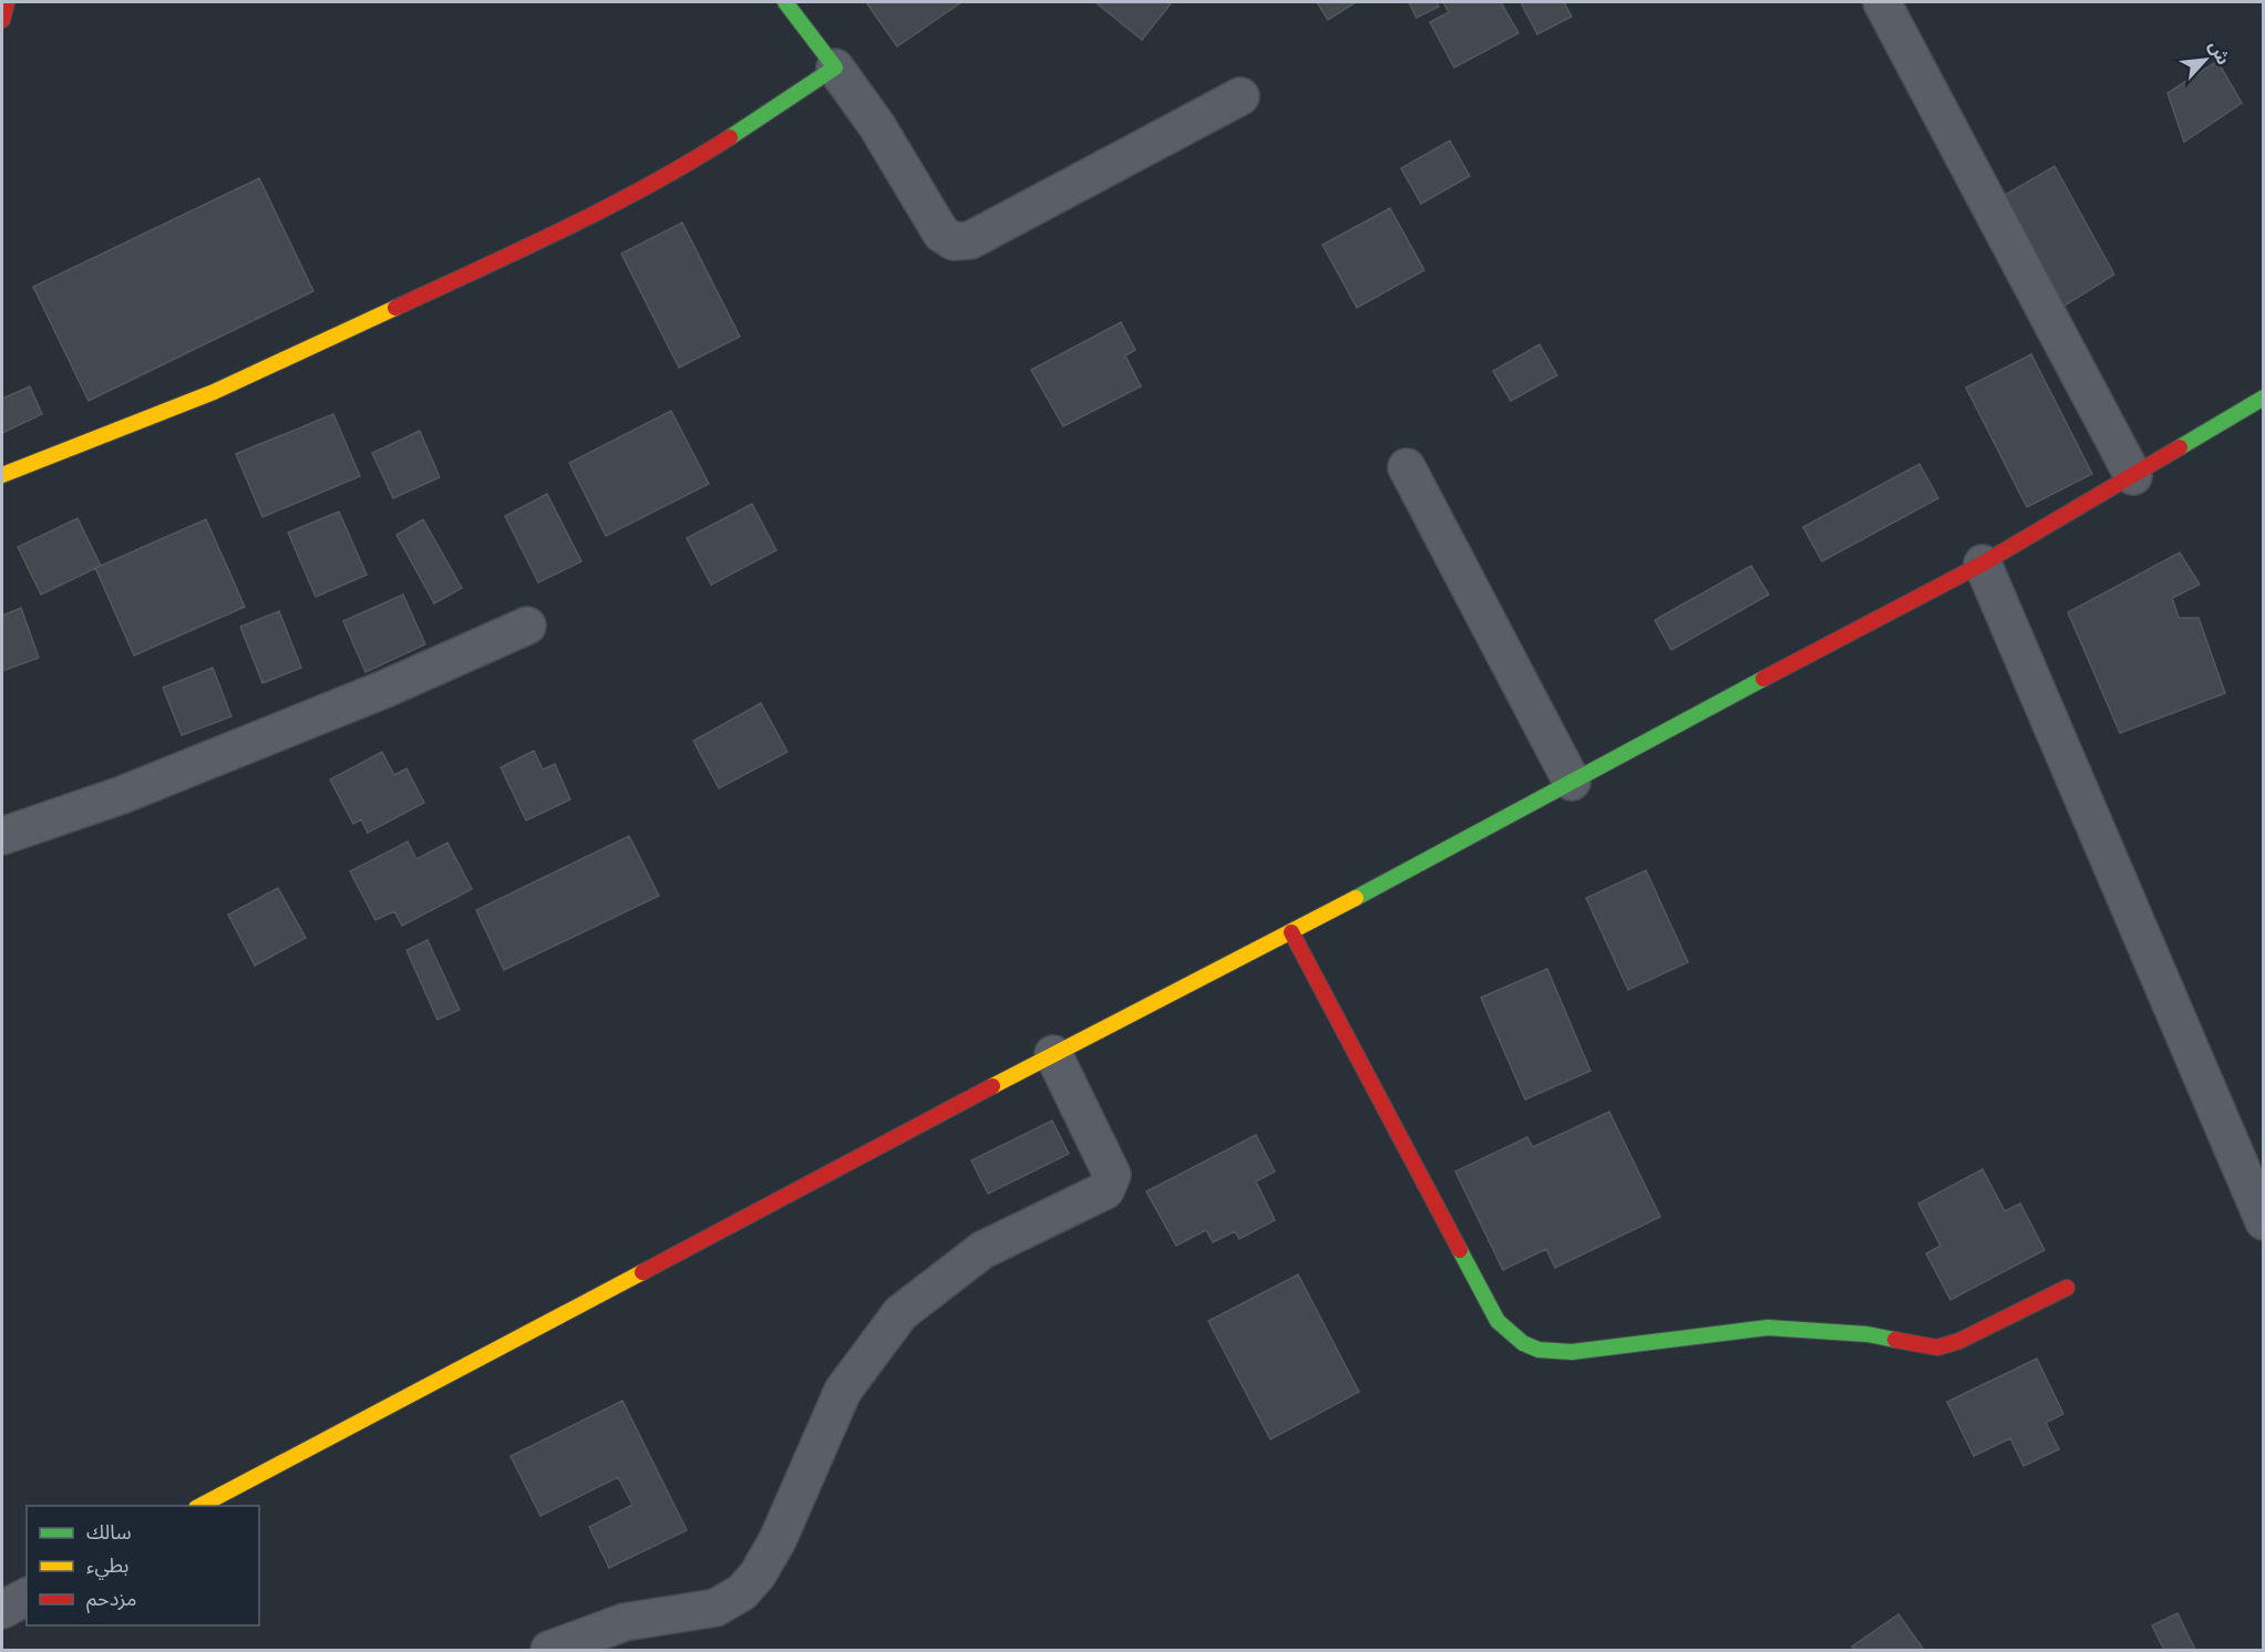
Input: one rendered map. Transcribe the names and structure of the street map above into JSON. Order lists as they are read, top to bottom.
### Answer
{
  "legend": ["سالك", "بطيء", "مزدحم"],
  "north": "top right"
}
